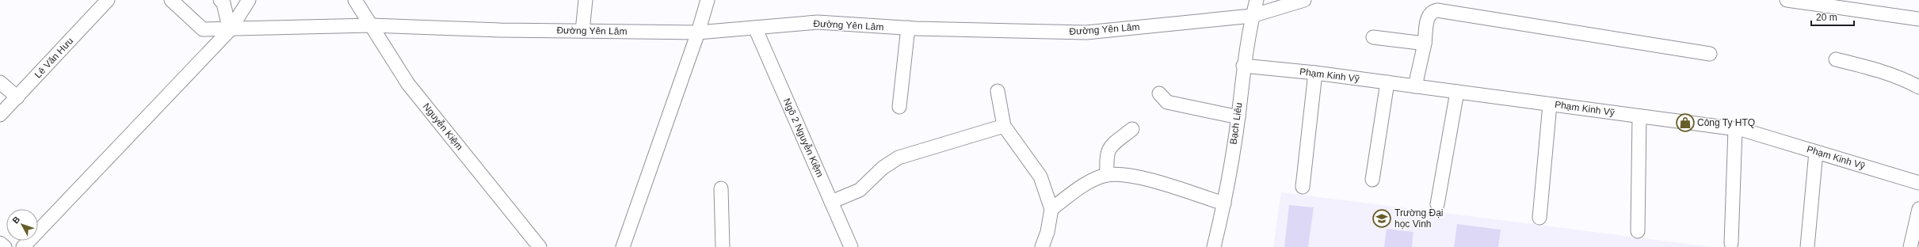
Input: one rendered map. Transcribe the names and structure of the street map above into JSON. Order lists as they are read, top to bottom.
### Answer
{
  "streets": {
    "street": [
      "Đường Yên Lâm",
      "Lê Văn Hưu",
      "Phạm Kinh Vỹ",
      "Bạch Liêu",
      "Nguyễn Kiệm",
      "Ngõ 2 Nguyễn Kiệm"
    ]
  },
  "crossings": [
    ["Đường Yên Lâm", "Bạch Liêu"],
    ["Đường Yên Lâm", "Nguyễn Kiệm"],
    ["Đường Yên Lâm", "Ngõ 2 Nguyễn Kiệm"],
    ["Phạm Kinh Vỹ", "Bạch Liêu"]
  ],
  "places": {
    "shop": ["Công Ty HTQ"],
    "school or university": ["Trường Đại học Vinh"]
  },
  "scale_bar": "20 m",
  "north": "top left"
}
